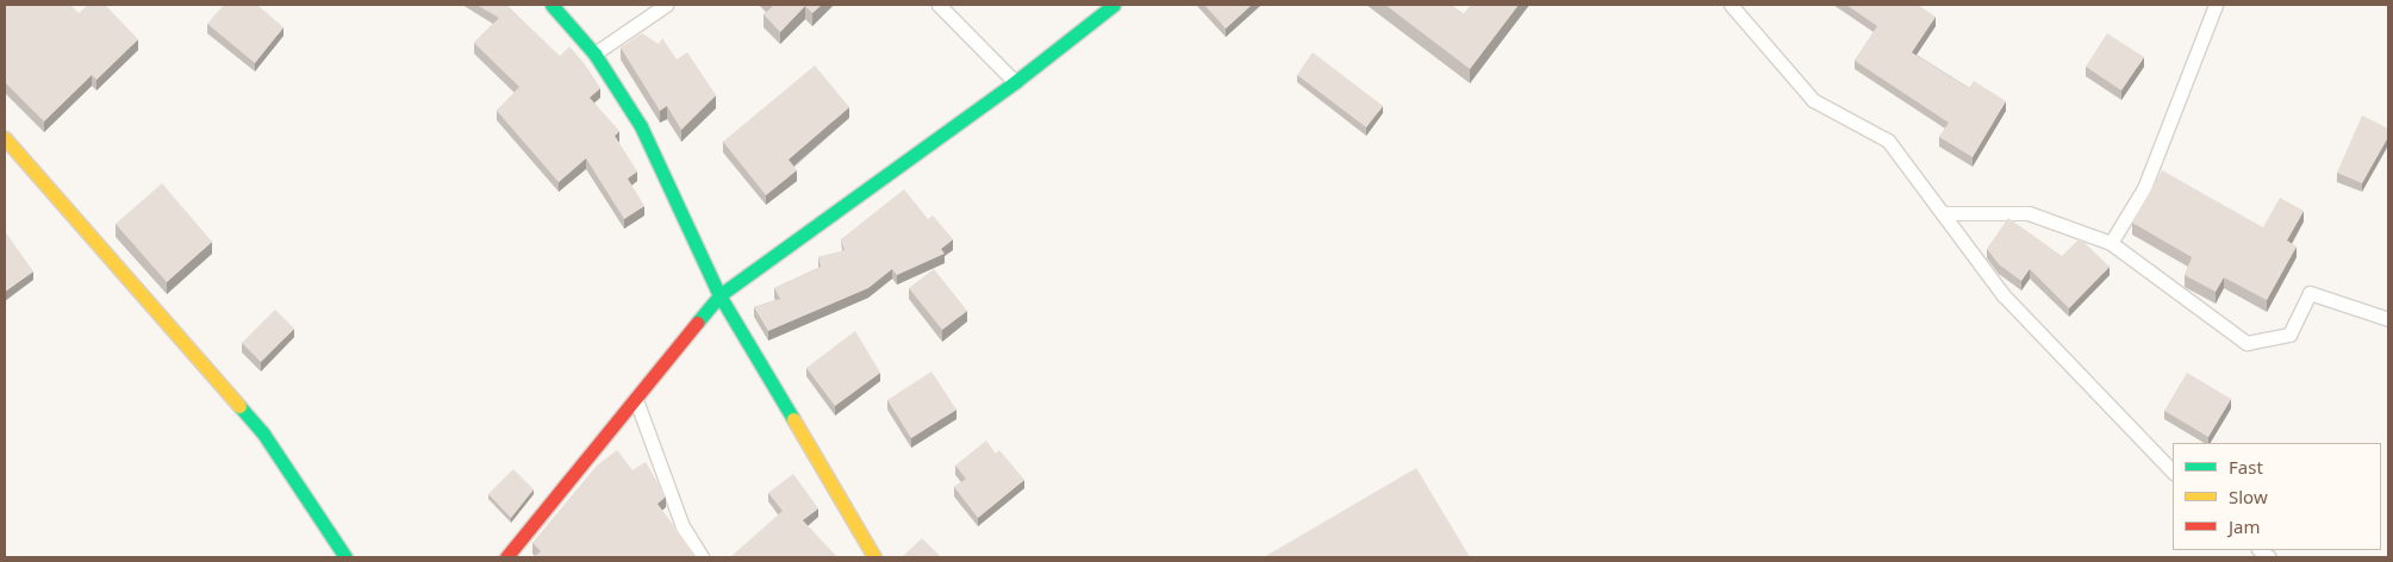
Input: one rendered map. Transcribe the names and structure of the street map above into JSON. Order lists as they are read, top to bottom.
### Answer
{
  "legend": ["Fast", "Slow", "Jam"]
}
